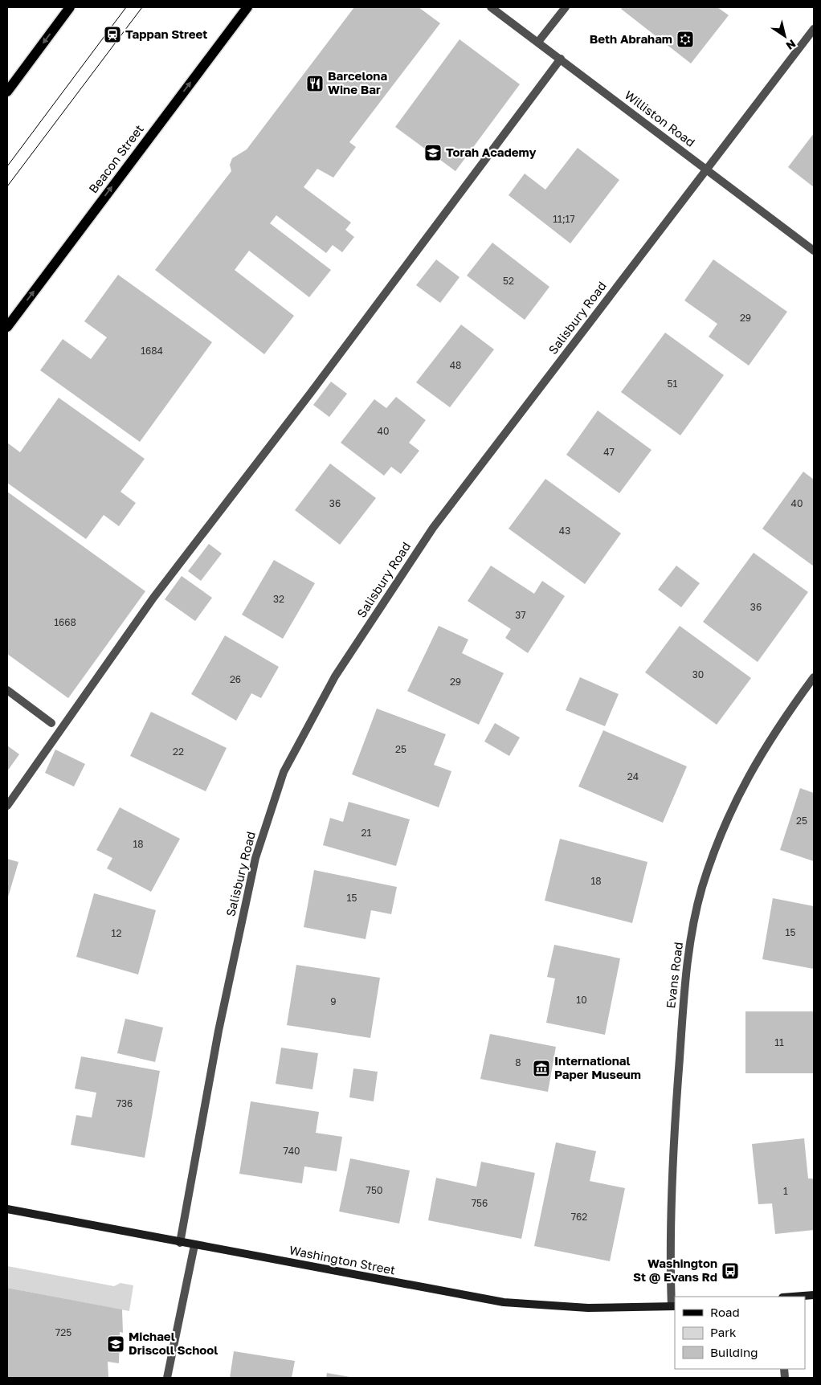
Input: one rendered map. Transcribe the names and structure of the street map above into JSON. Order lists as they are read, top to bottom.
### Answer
{
  "streets": {
    "main road": ["Beacon Street", "Washington Street"],
    "street": ["Williston Road", "Salisbury Road", "Evans Road"]
  },
  "crossings": [
    ["Williston Road", "Salisbury Road"],
    ["Salisbury Road", "Washington Street"],
    ["Evans Road", "Washington Street"]
  ],
  "one_way": ["Beacon Street"],
  "places": {
    "station": ["Tappan Street"],
    "synagogue": ["Beth Abraham"],
    "restaurant": ["Barcelona Wine Bar"],
    "school or university": ["Torah Academy", "Michael Driscoll School"],
    "museum": ["International Paper Museum"],
    "bus stop": ["Washington St @ Evans Rd"]
  },
  "house_numbers": [
    "11;17",
    "52",
    "29",
    "1684",
    "48",
    "51",
    "40",
    "47",
    "36",
    "40",
    "43",
    "32",
    "36",
    "37",
    "1668",
    "30",
    "26",
    "29",
    "25",
    "22",
    "24",
    "25",
    "21",
    "18",
    "18",
    "15",
    "15",
    "12",
    "10",
    "9",
    "11",
    "8",
    "736",
    "740",
    "750",
    "1",
    "756",
    "762",
    "725"
  ],
  "legend": ["Road", "Park", "Building"],
  "north": "bottom right"
}
